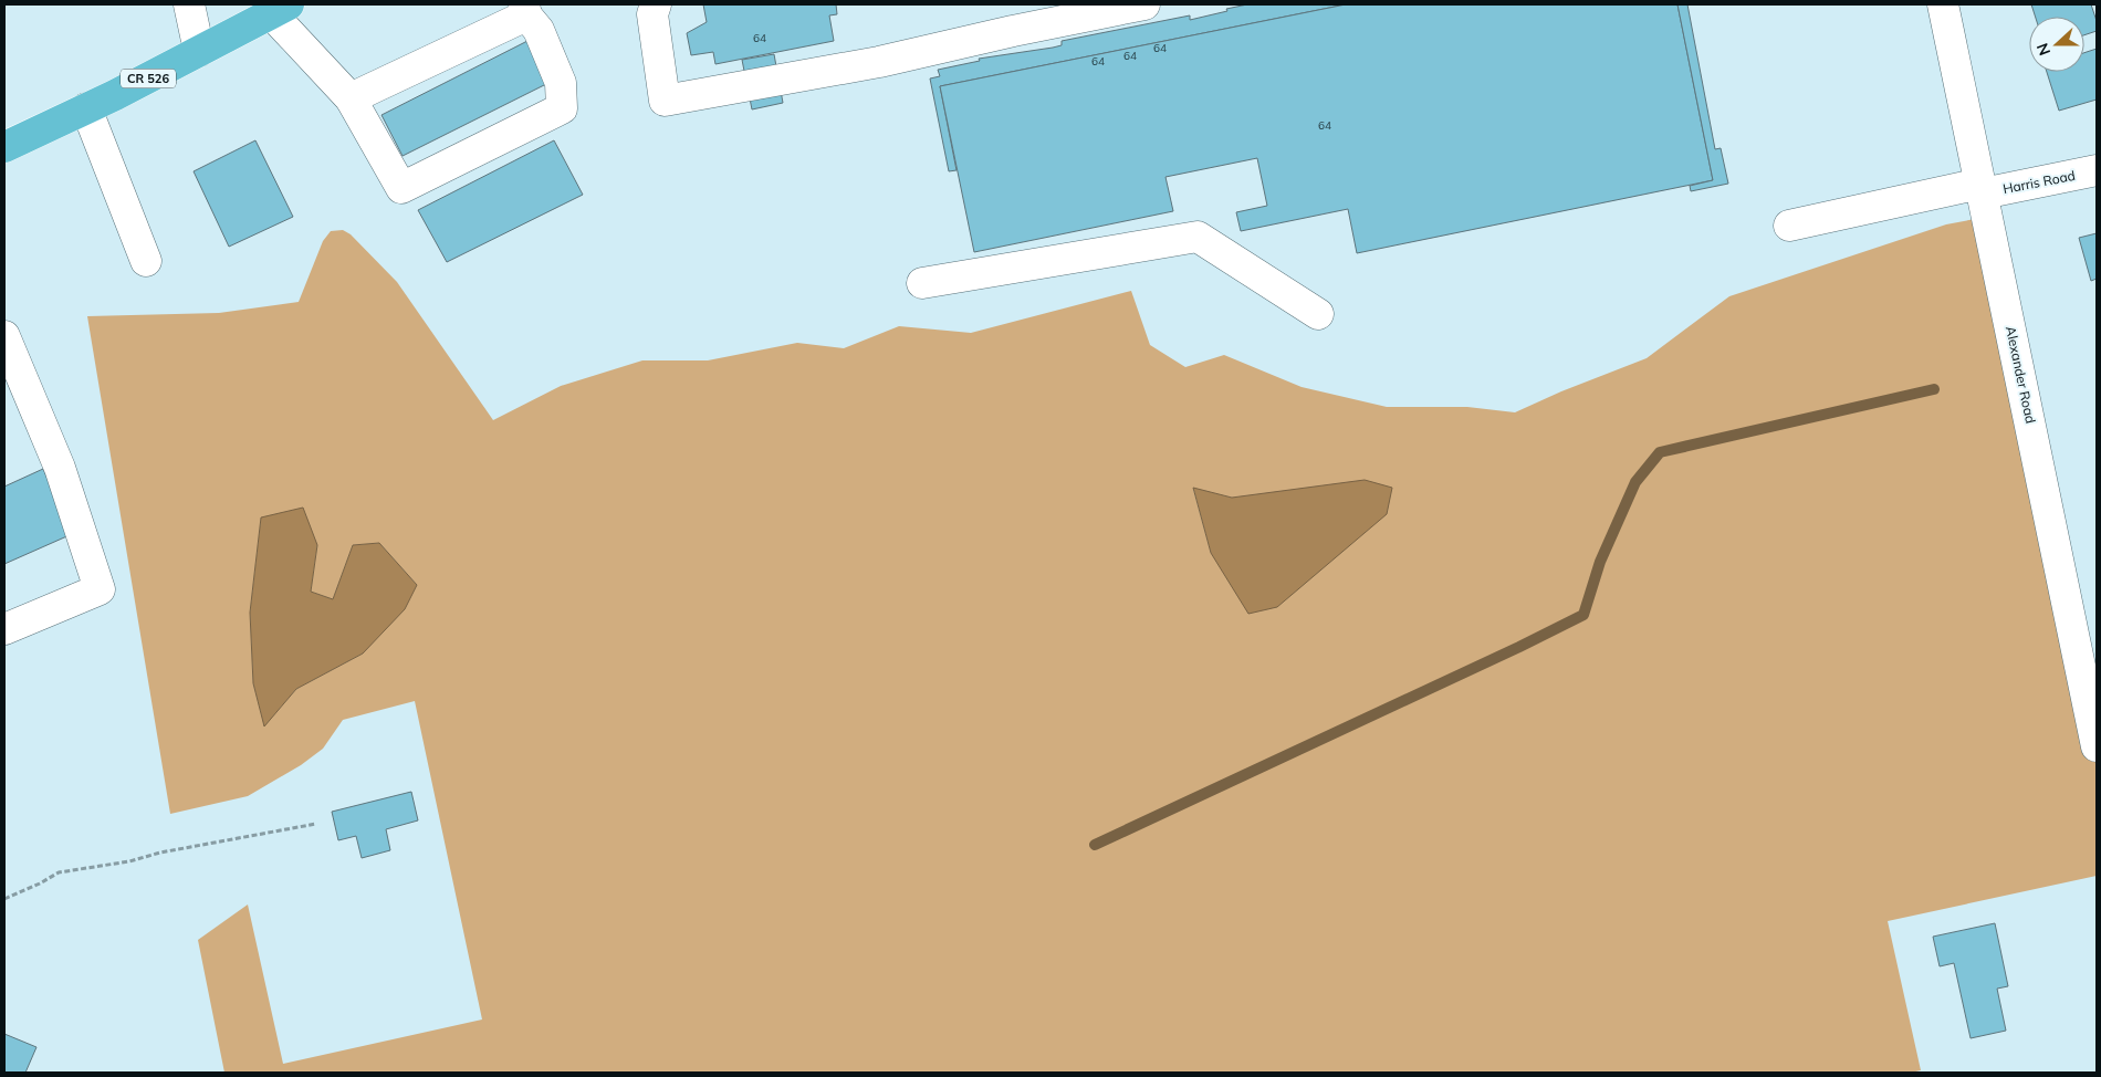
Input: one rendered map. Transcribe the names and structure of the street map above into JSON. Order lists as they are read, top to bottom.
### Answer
{
  "streets": {
    "main road": ["CR 526"],
    "street": ["Harris Road", "Alexander Road"]
  },
  "crossings": [
    ["Harris Road", "Alexander Road"]
  ],
  "house_numbers": [
    "64",
    "64",
    "64",
    "64",
    "64"
  ],
  "north": "left"
}
